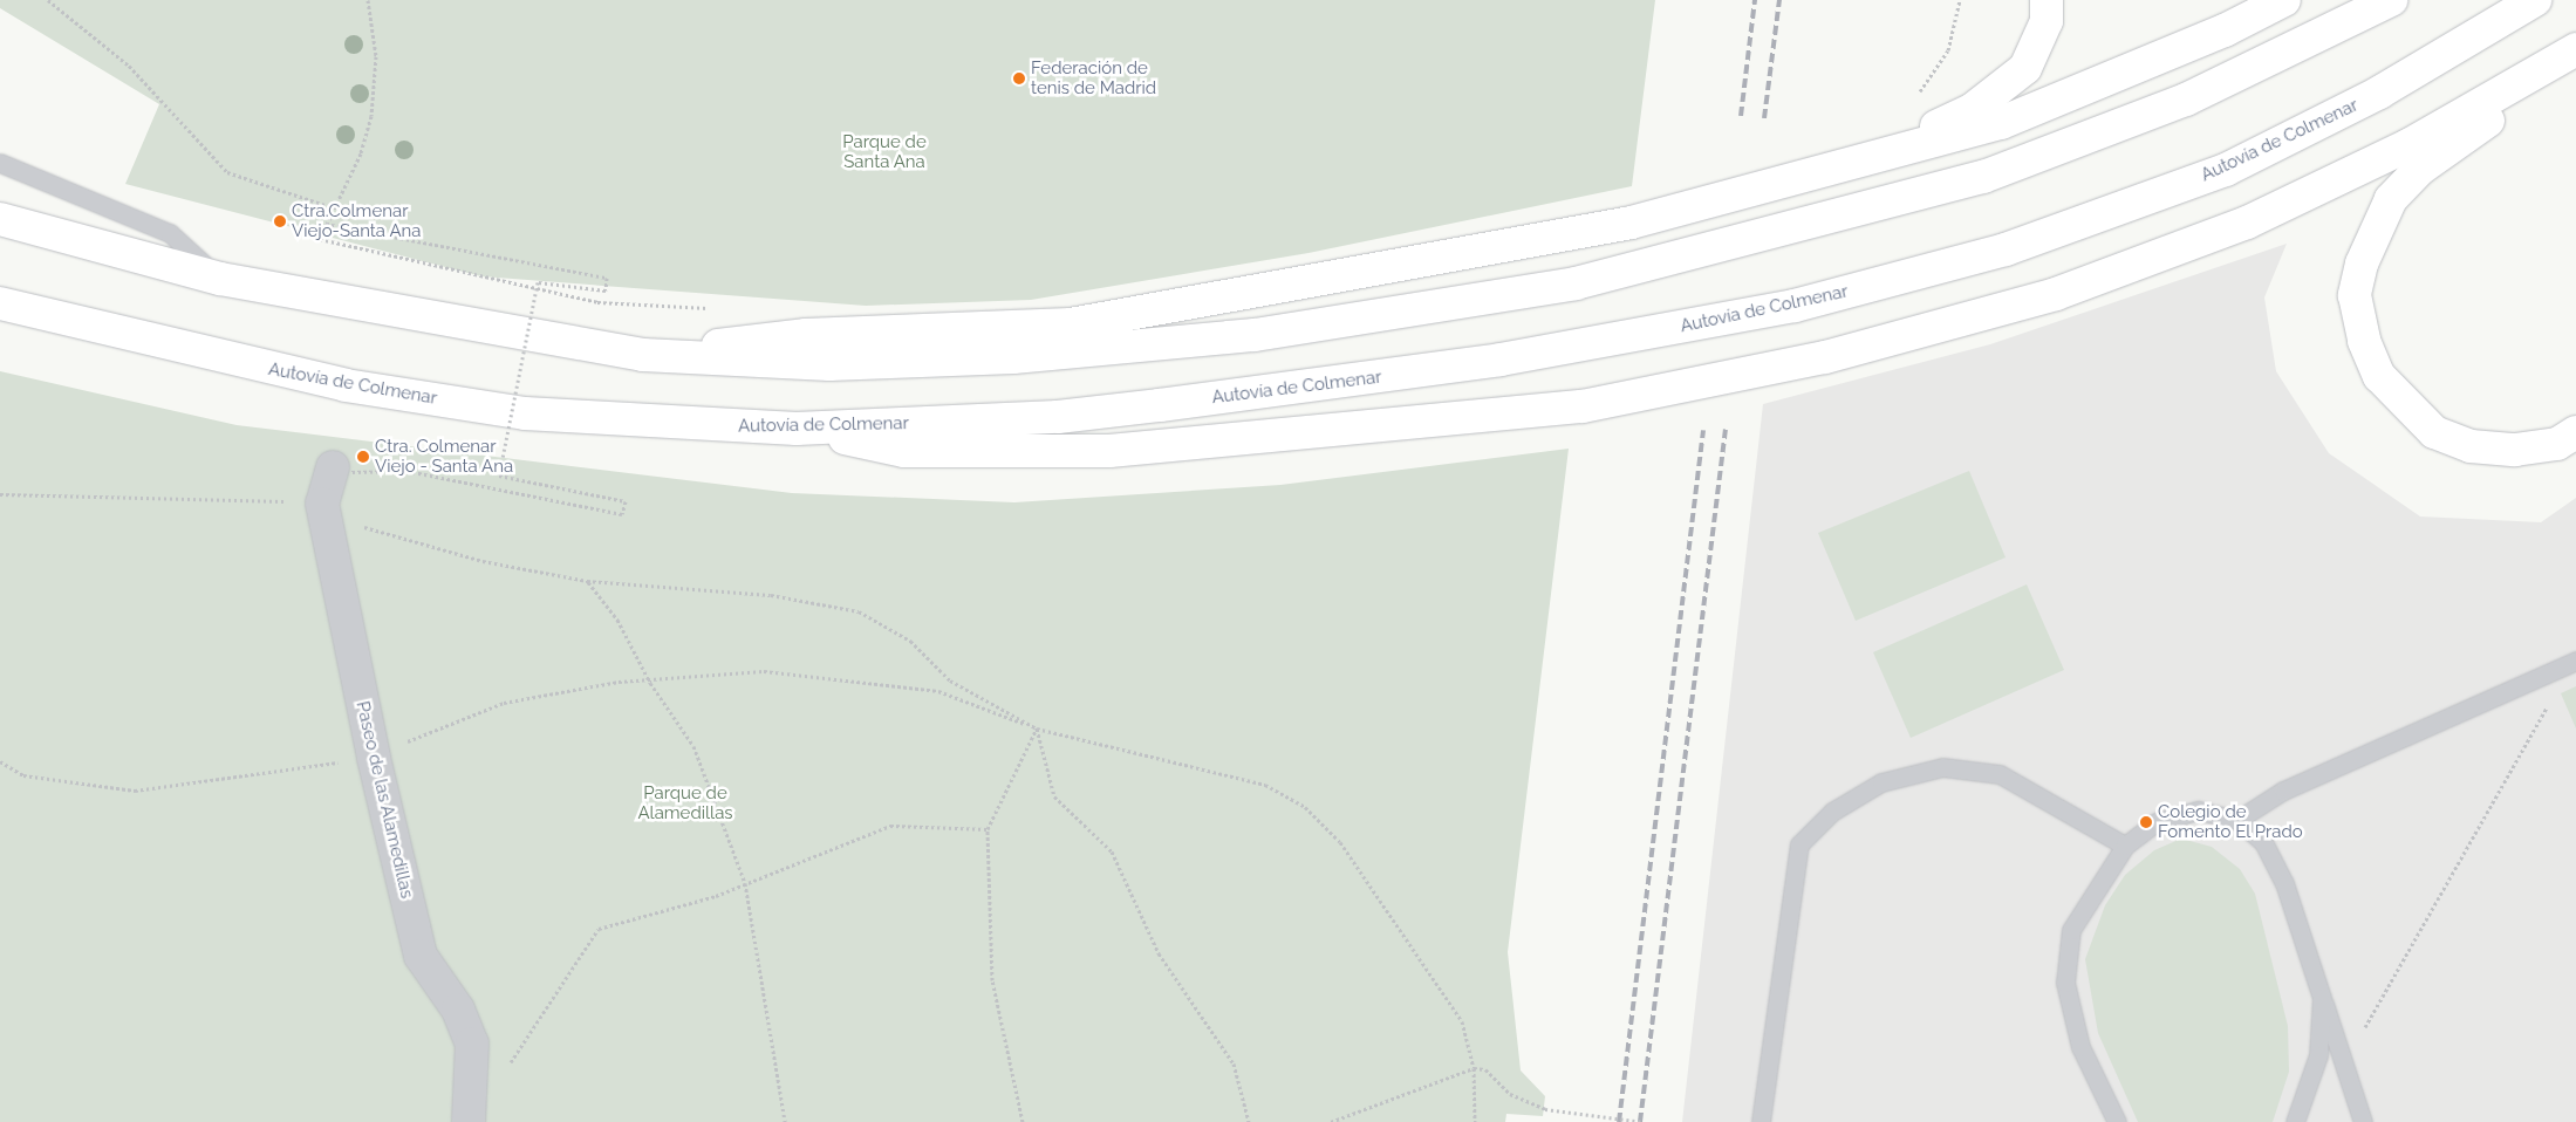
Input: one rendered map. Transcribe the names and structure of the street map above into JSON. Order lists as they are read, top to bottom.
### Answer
{
  "streets": {
    "highway": ["Autovía de Colmenar"],
    "street": ["Paseo de las Alamedillas"]
  },
  "parks": ["Parque de Santa Ana", "Parque de Alamedillas"],
  "places": [
    "Federación de tenis de Madrid",
    "Ctra.Colmenar Viejo-Santa Ana",
    "Ctra. Colmenar Viejo - Santa Ana",
    "Colegio de Fomento El Prado"
  ]
}
